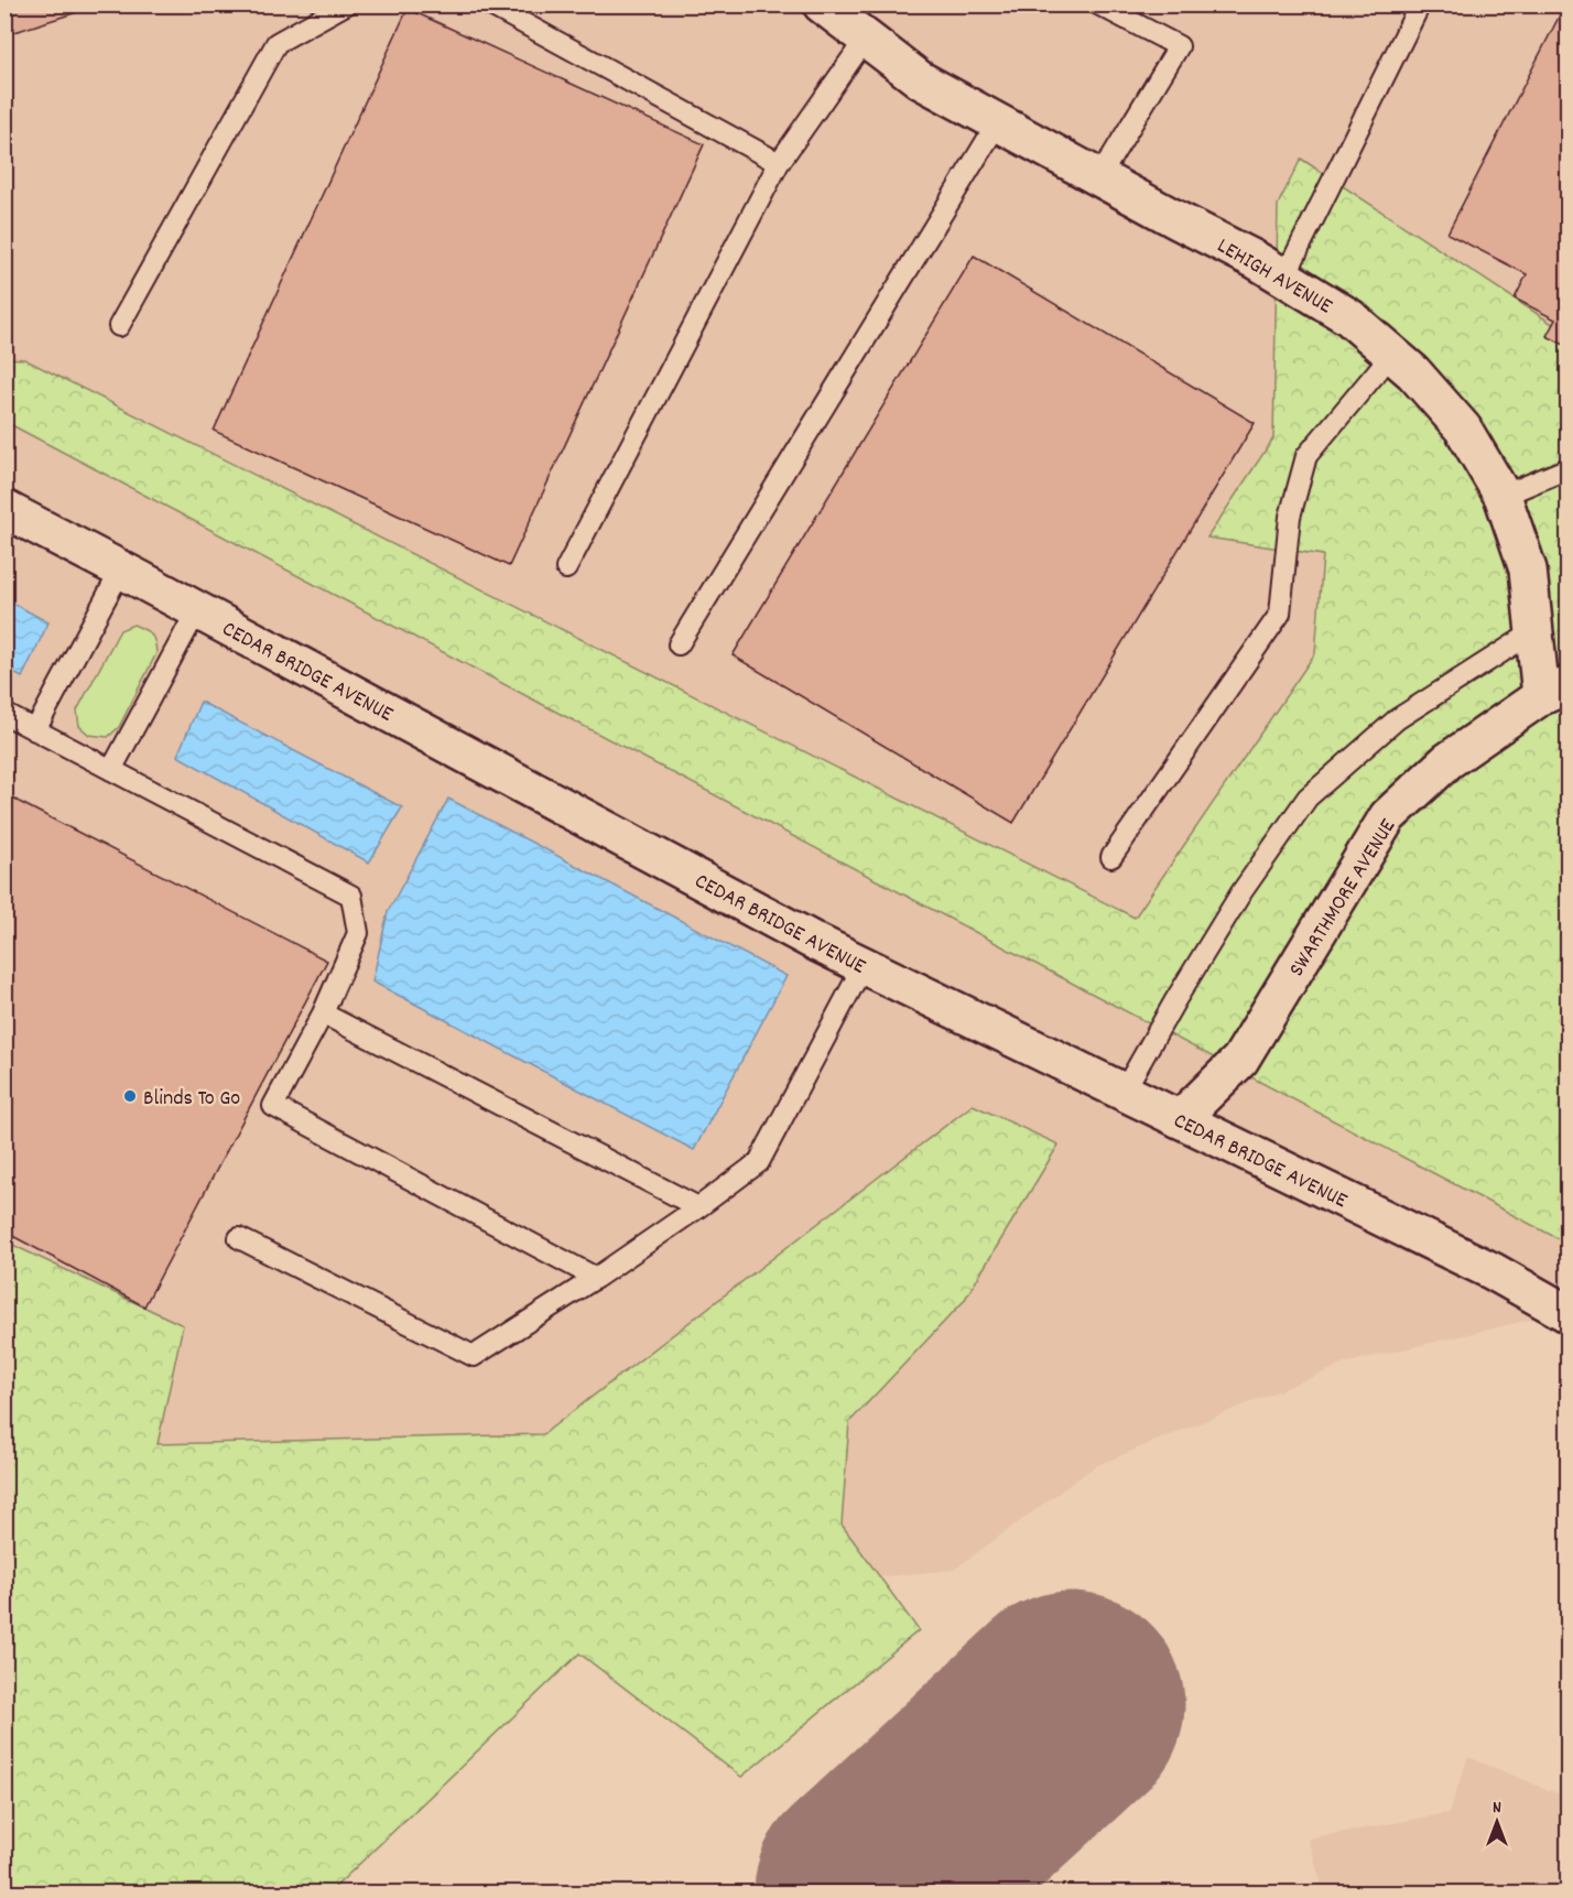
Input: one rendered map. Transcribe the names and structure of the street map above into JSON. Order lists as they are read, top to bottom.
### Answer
{
  "streets": {
    "main road": ["LEHIGH AVENUE", "CEDAR BRIDGE AVENUE", "SWARTHMORE AVENUE"]
  },
  "crossings": [
    ["LEHIGH AVENUE", "SWARTHMORE AVENUE"],
    ["CEDAR BRIDGE AVENUE", "SWARTHMORE AVENUE"]
  ],
  "places": ["Blinds To Go"],
  "north": "top"
}
